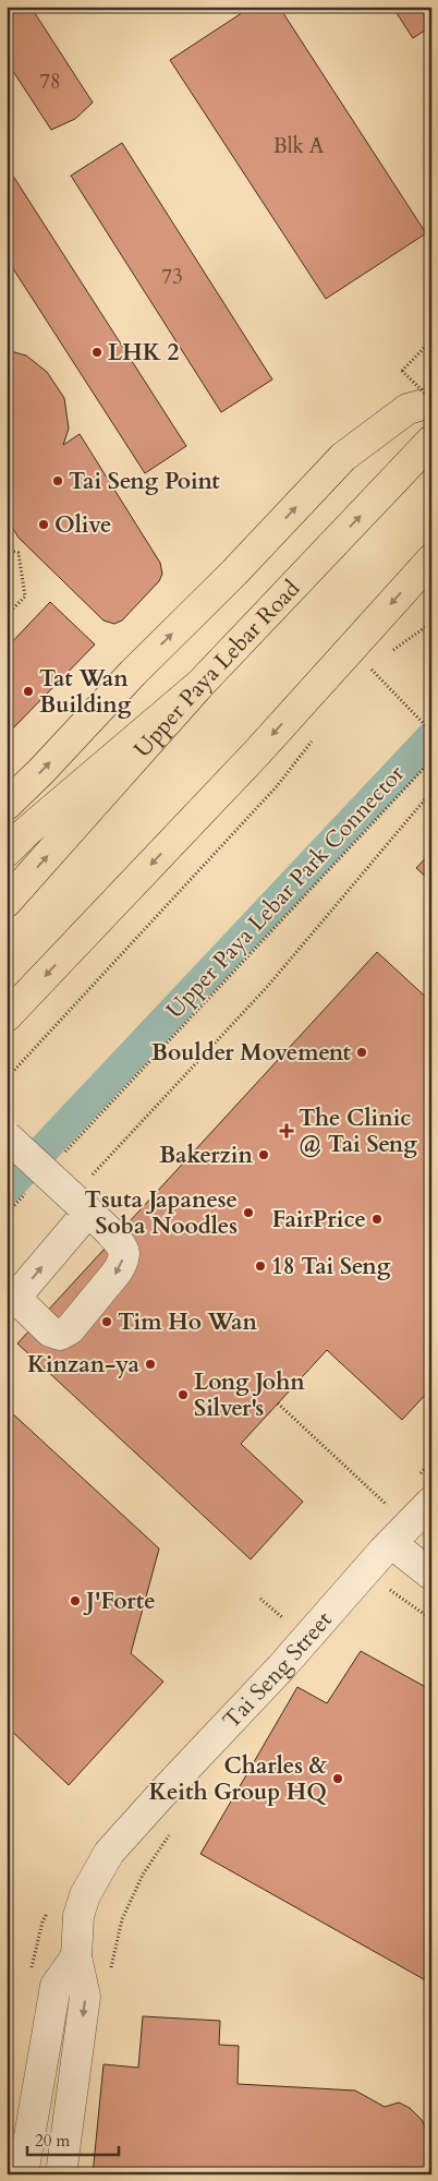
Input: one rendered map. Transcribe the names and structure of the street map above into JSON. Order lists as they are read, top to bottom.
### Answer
{
  "streets": {
    "main road": ["Upper Paya Lebar Road"],
    "street": ["Tai Seng Street"],
    "path": ["Upper Paya Lebar Park Connector"]
  },
  "places": {
    "other": [
      "LHK 2",
      "Tai Seng Point",
      "Olive",
      "Tat Wan Building",
      "Boulder Movement",
      "Bakerzin",
      "Tsuta Japanese Soba Noodles",
      "FairPrice",
      "18 Tai Seng",
      "Tim Ho Wan",
      "Kinzan-ya",
      "Long John Silver's",
      "J'Forte",
      "Charles & Keith Group HQ"
    ],
    "health": ["The Clinic @ Tai Seng"]
  },
  "house_numbers": ["78", "Blk A", "73"],
  "scale_bar": "20 m"
}
